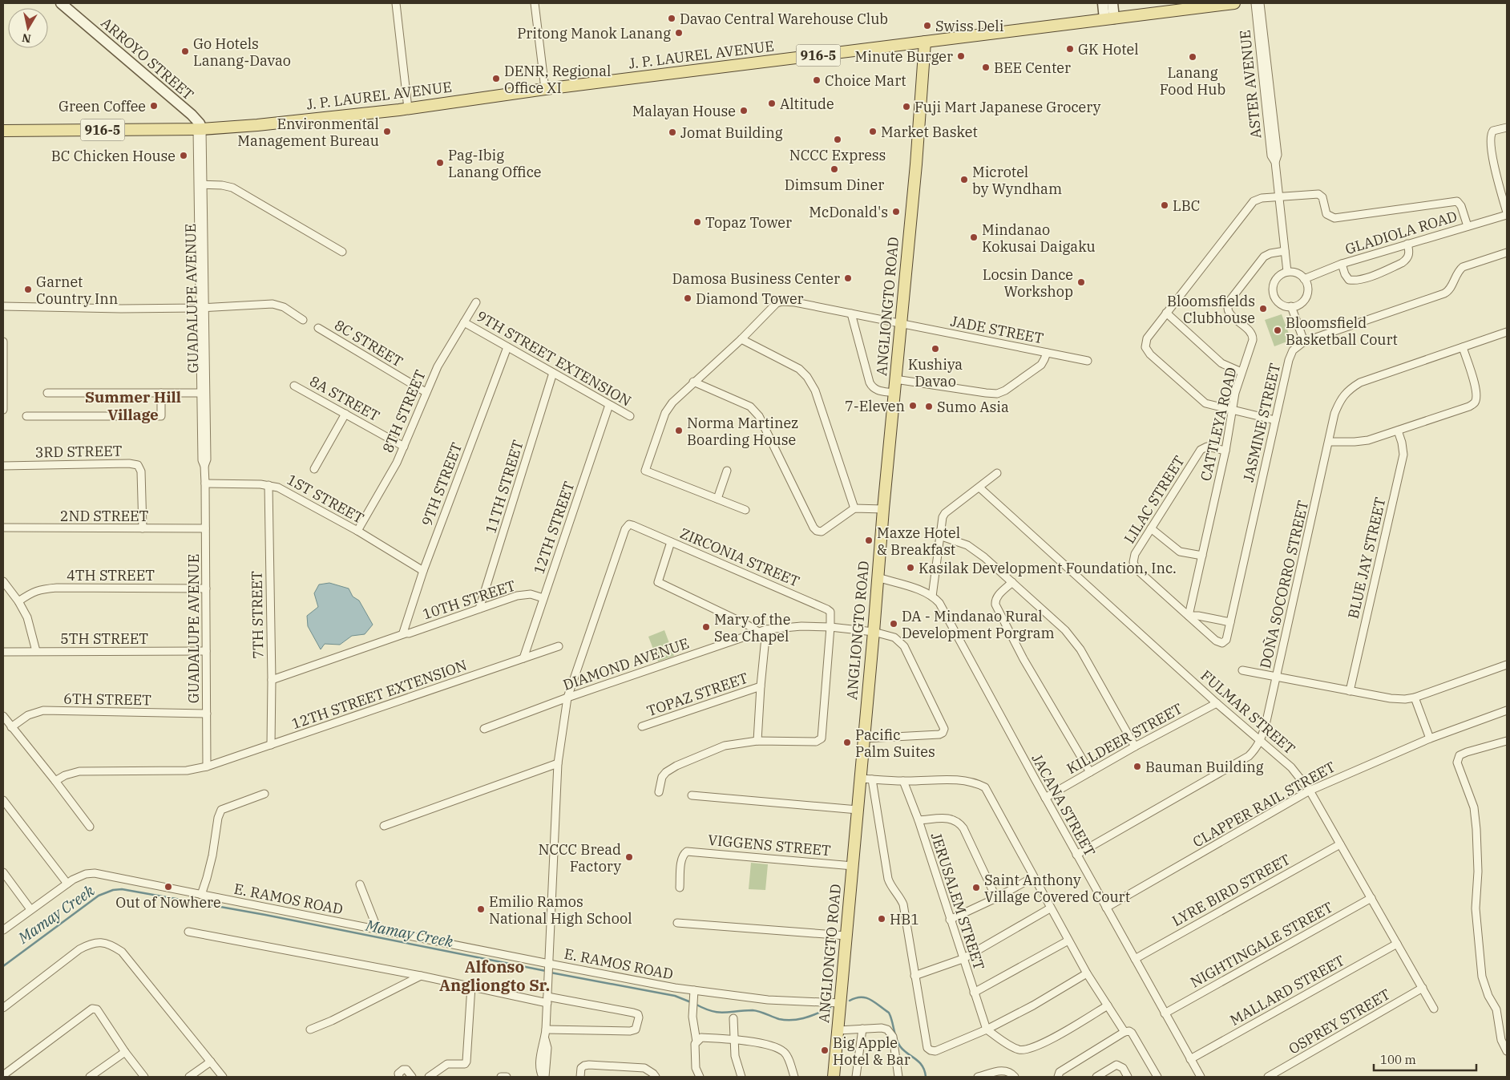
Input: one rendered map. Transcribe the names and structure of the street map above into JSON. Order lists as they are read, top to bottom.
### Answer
{
  "streets": {
    "main road": ["J. P. LAUREL AVENUE", "916-5", "ANGLIONGTO ROAD"],
    "street": [
      "ARROYO STREET",
      "ASTER AVENUE",
      "GLADIOLA ROAD",
      "GUADALUPE AVENUE",
      "JADE STREET",
      "8C STREET",
      "9TH STREET EXTENSION",
      "8A STREET",
      "8TH STREET",
      "JASMINE STREET",
      "CATTLEYA ROAD",
      "3RD STREET",
      "9TH STREET",
      "11TH STREET",
      "1ST STREET",
      "LILAC STREET",
      "2ND STREET",
      "12TH STREET",
      "ZIRCONIA STREET",
      "BLUE JAY STREET",
      "4TH STREET",
      "DOÑA SOCORRO STREET",
      "10TH STREET",
      "7TH STREET",
      "5TH STREET",
      "DIAMOND AVENUE",
      "12TH STREET EXTENSION",
      "TOPAZ STREET",
      "6TH STREET",
      "FULMAR STREET",
      "KILLDEER STREET",
      "CLAPPER RAIL STREET",
      "JACANA STREET",
      "VIGGENS STREET",
      "LYRE BIRD STREET",
      "E. RAMOS ROAD",
      "JERUSALEM STREET",
      "NIGHTINGALE STREET",
      "MALLARD STREET",
      "OSPREY STREET"
    ]
  },
  "crossings": [
    ["J. P. LAUREL AVENUE", "ARROYO STREET"],
    ["J. P. LAUREL AVENUE", "GUADALUPE AVENUE"],
    ["J. P. LAUREL AVENUE", "ANGLIONGTO ROAD"],
    ["ARROYO STREET", "GUADALUPE AVENUE"],
    ["ASTER AVENUE", "GLADIOLA ROAD"],
    ["ASTER AVENUE", "CATTLEYA ROAD"],
    ["GUADALUPE AVENUE", "1ST STREET"],
    ["GUADALUPE AVENUE", "2ND STREET"],
    ["GUADALUPE AVENUE", "4TH STREET"],
    ["GUADALUPE AVENUE", "5TH STREET"],
    ["GUADALUPE AVENUE", "12TH STREET EXTENSION"],
    ["GUADALUPE AVENUE", "6TH STREET"],
    ["ANGLIONGTO ROAD", "JADE STREET"],
    ["ANGLIONGTO ROAD", "DIAMOND AVENUE"],
    ["ANGLIONGTO ROAD", "VIGGENS STREET"],
    ["ANGLIONGTO ROAD", "E. RAMOS ROAD"],
    ["8C STREET", "8TH STREET"],
    ["9TH STREET EXTENSION", "8TH STREET"],
    ["9TH STREET EXTENSION", "9TH STREET"],
    ["9TH STREET EXTENSION", "11TH STREET"],
    ["9TH STREET EXTENSION", "12TH STREET"],
    ["8A STREET", "8TH STREET"],
    ["8TH STREET", "1ST STREET"],
    ["JASMINE STREET", "LILAC STREET"],
    ["CATTLEYA ROAD", "LILAC STREET"],
    ["3RD STREET", "2ND STREET"],
    ["9TH STREET", "1ST STREET"],
    ["9TH STREET", "10TH STREET"],
    ["11TH STREET", "10TH STREET"],
    ["1ST STREET", "7TH STREET"],
    ["12TH STREET", "10TH STREET"],
    ["12TH STREET", "12TH STREET EXTENSION"],
    ["ZIRCONIA STREET", "DIAMOND AVENUE"],
    ["DOÑA SOCORRO STREET", "FULMAR STREET"],
    ["DOÑA SOCORRO STREET", "JACANA STREET"],
    ["10TH STREET", "7TH STREET"],
    ["7TH STREET", "12TH STREET EXTENSION"],
    ["FULMAR STREET", "KILLDEER STREET"],
    ["FULMAR STREET", "CLAPPER RAIL STREET"],
    ["FULMAR STREET", "LYRE BIRD STREET"],
    ["FULMAR STREET", "NIGHTINGALE STREET"],
    ["FULMAR STREET", "MALLARD STREET"],
    ["FULMAR STREET", "OSPREY STREET"],
    ["KILLDEER STREET", "JACANA STREET"],
    ["CLAPPER RAIL STREET", "JACANA STREET"],
    ["JACANA STREET", "LYRE BIRD STREET"],
    ["JACANA STREET", "NIGHTINGALE STREET"],
    ["JACANA STREET", "MALLARD STREET"]
  ],
  "districts": ["Summer Hill Village", "Alfonso Angliongto Sr."],
  "water": ["Mamay Creek"],
  "places": [
    "Davao Central Warehouse Club",
    "Swiss Deli",
    "Pritong Manok Lanang",
    "GK Hotel",
    "Go Hotels Lanang-Davao",
    "Minute Burger",
    "Lanang Food Hub",
    "BEE Center",
    "DENR, Regional Office XI",
    "Choice Mart",
    "Altitude",
    "Green Coffee",
    "Fuji Mart Japanese Grocery",
    "Malayan House",
    "Environmental Management Bureau",
    "Market Basket",
    "Jomat Building",
    "NCCC Express",
    "BC Chicken House",
    "Pag-Ibig Lanang Office",
    "Dimsum Diner",
    "Microtel by Wyndham",
    "LBC",
    "McDonald's",
    "Topaz Tower",
    "Mindanao Kokusai Daigaku",
    "Damosa Business Center",
    "Locsin Dance Workshop",
    "Garnet Country Inn",
    "Diamond Tower",
    "Bloomsfields Clubhouse",
    "Bloomsfield Basketball Court",
    "Kushiya Davao",
    "7-Eleven",
    "Sumo Asia",
    "Norma Martinez Boarding House",
    "Maxze Hotel & Breakfast",
    "Kasilak Development Foundation, Inc.",
    "DA - Mindanao Rural Development Porgram",
    "Mary of the Sea Chapel",
    "Pacific Palm Suites",
    "Bauman Building",
    "NCCC Bread Factory",
    "Out of Nowhere",
    "Saint Anthony Village Covered Court",
    "Emilio Ramos National High School",
    "HB1",
    "Big Apple Hotel & Bar"
  ],
  "scale_bar": "100 m",
  "north": "bottom"
}
